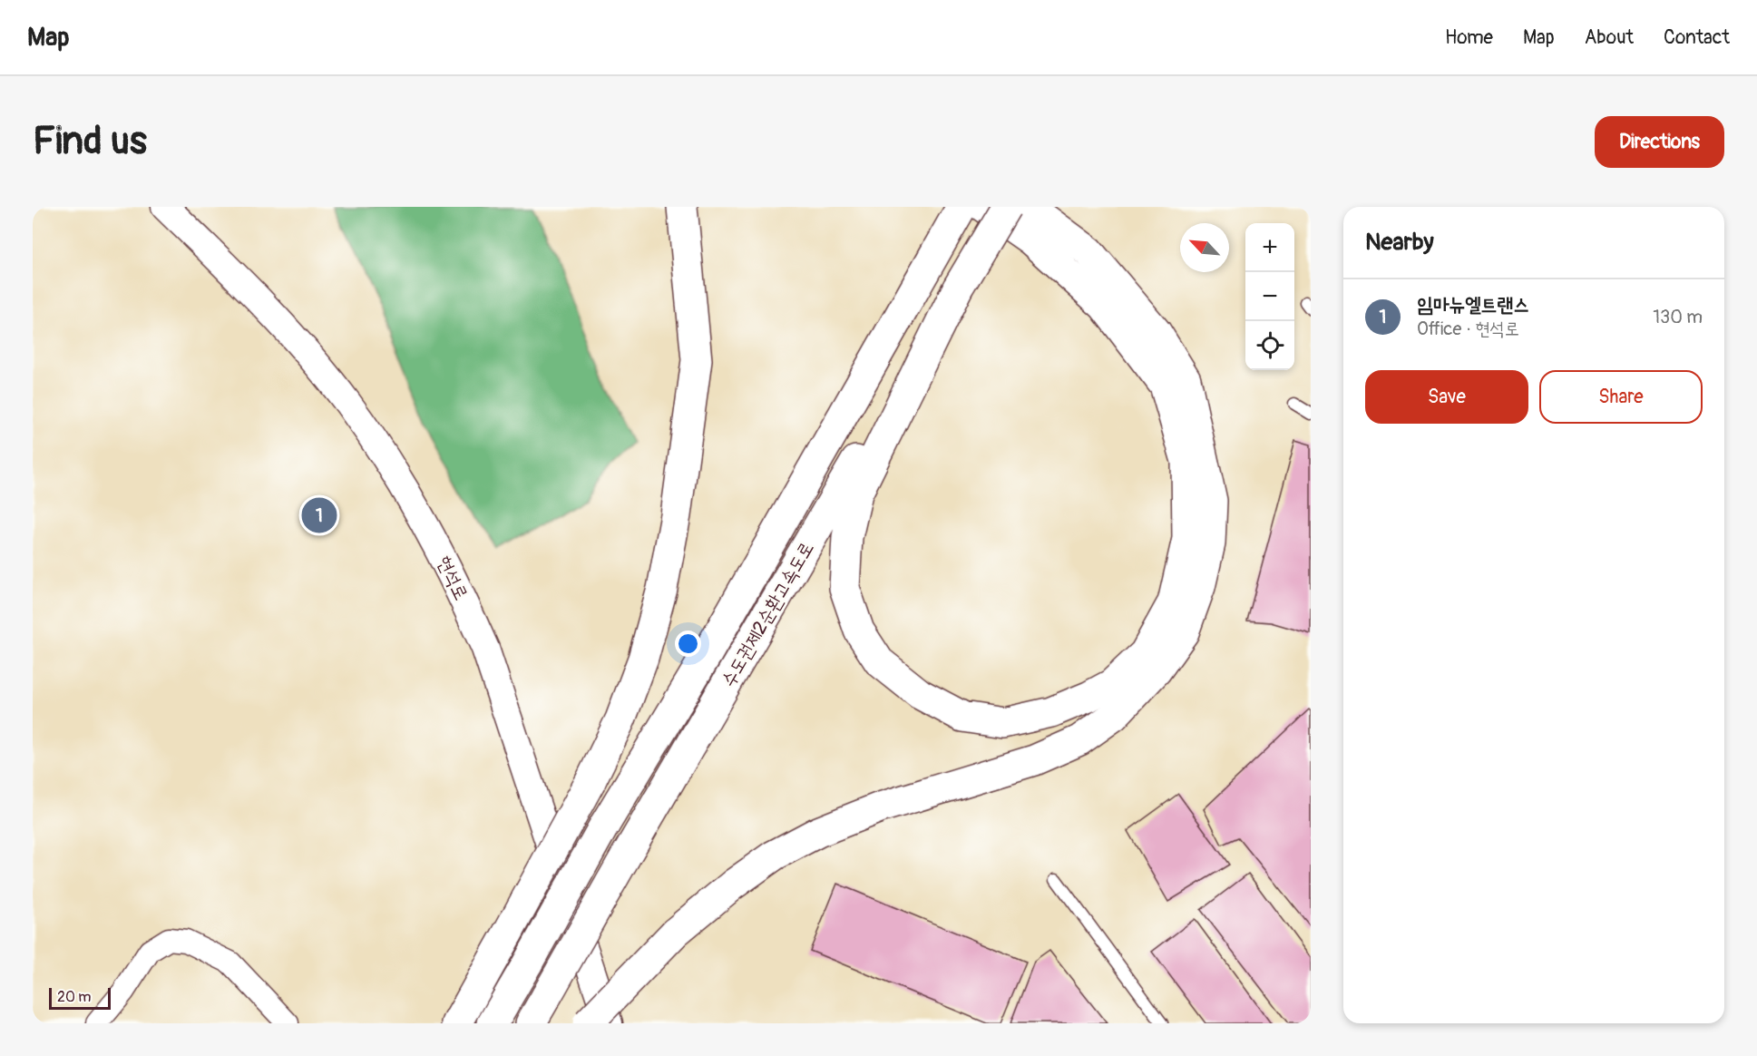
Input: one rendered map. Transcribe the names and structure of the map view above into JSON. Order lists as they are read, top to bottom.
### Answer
{
  "streets": {
    "highway": ["수도권제2순환고속도로"],
    "street": ["현석로"]
  },
  "scale_bar": "20 m",
  "north": "top left",
  "page": {
    "header": "Map",
    "nav": [
      "Home",
      "Map",
      "About",
      "Contact"
    ],
    "buttons": [
      "Directions",
      ["Save", "Share"]
    ],
    "title": "Find us",
    "heading": "Nearby",
    "map_buttons": ["+", "−"],
    "list": [
      {
        "mark": "1",
        "name": "임마뉴엘트랜스",
        "note": "Office · 현석로",
        "value": "130 m"
      }
    ],
    "pins": "1",
    "scale": "20 m"
  }
}
